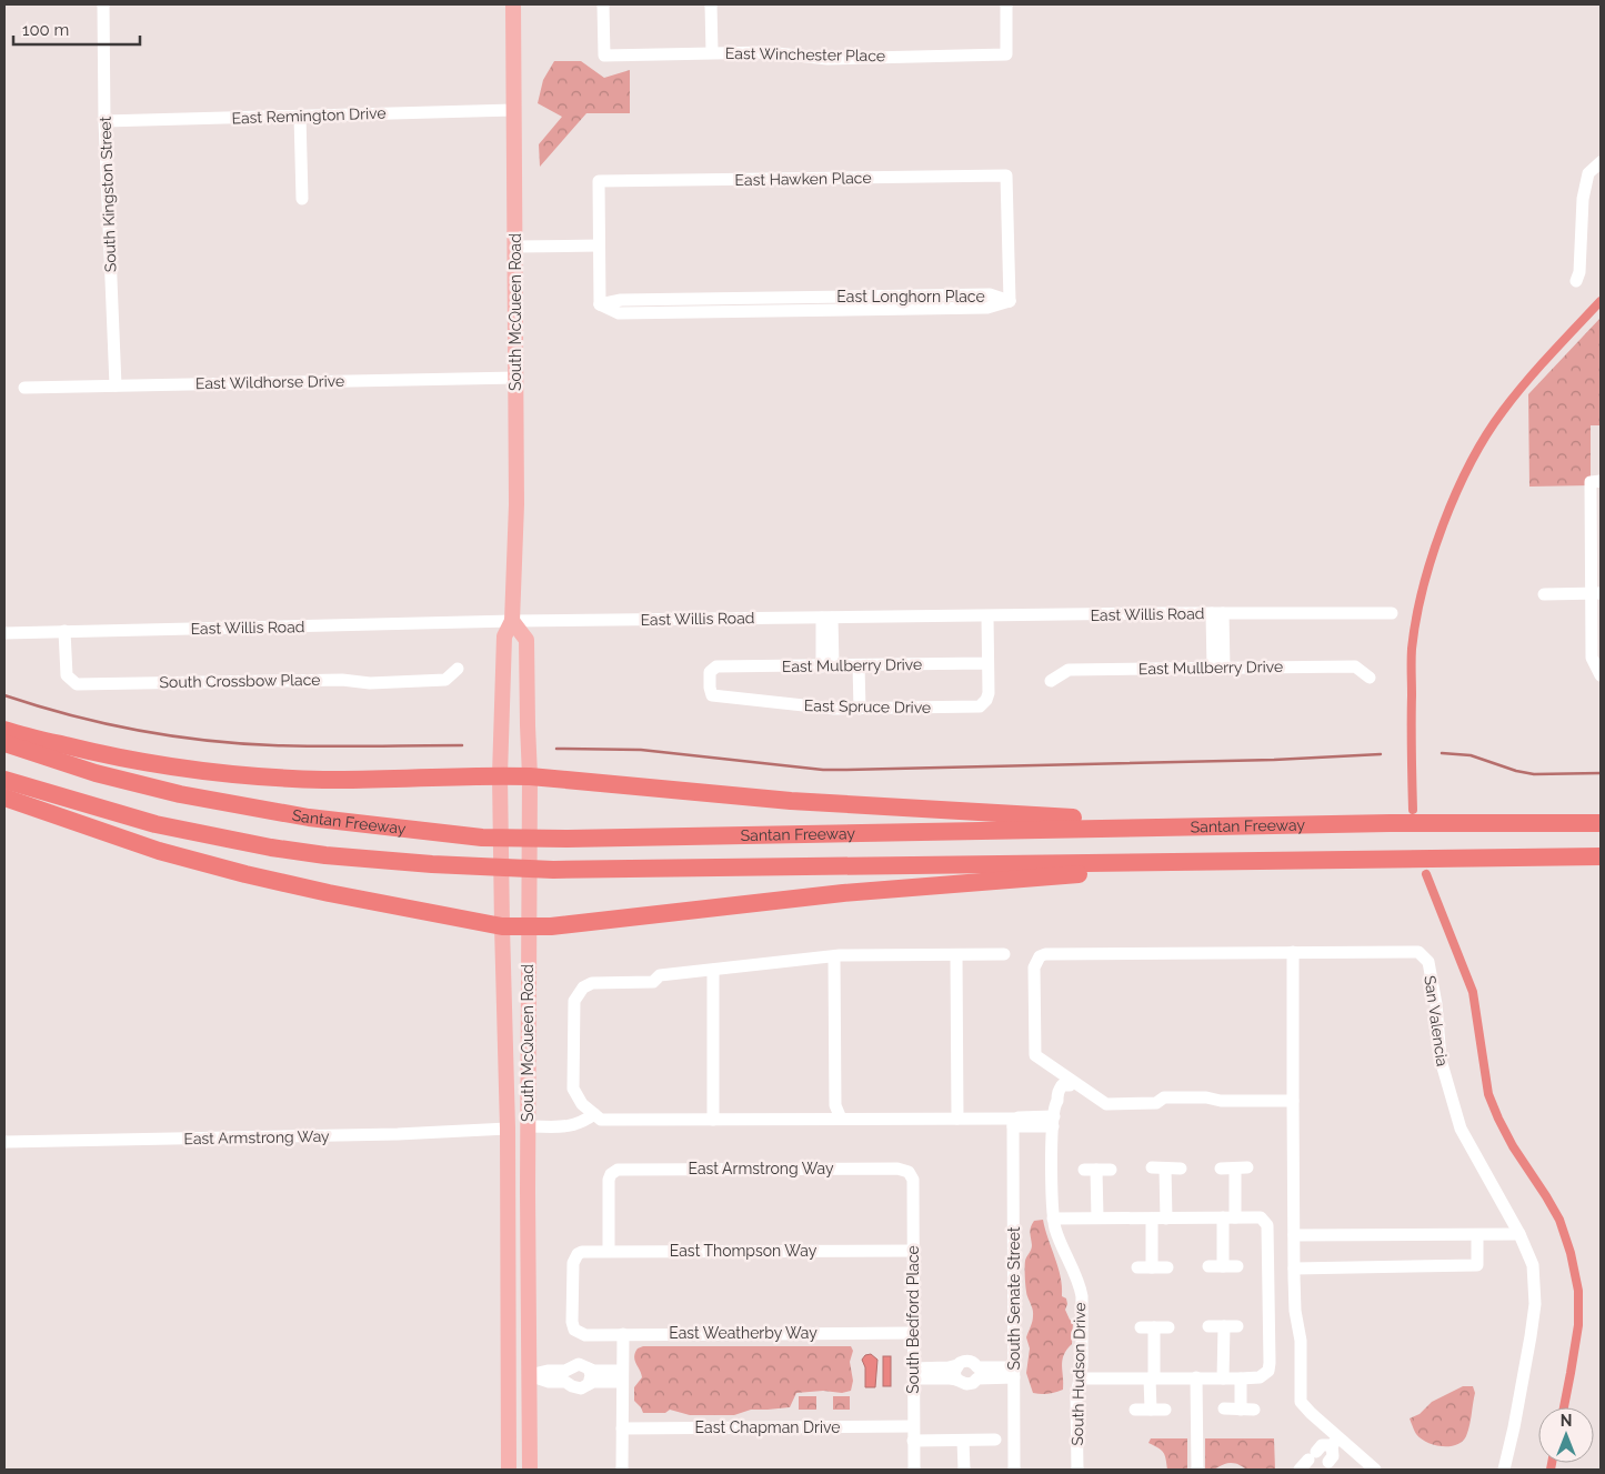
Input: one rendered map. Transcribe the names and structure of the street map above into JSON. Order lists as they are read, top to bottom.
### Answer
{
  "streets": {
    "highway": ["Santan Freeway"],
    "main road": ["South McQueen Road"],
    "street": [
      "East Winchester Place",
      "East Remington Drive",
      "East Hawken Place",
      "South Kingston Street",
      "East Longhorn Place",
      "East Wildhorse Drive",
      "East Willis Road",
      "East Mulberry Drive",
      "East Mullberry Drive",
      "South Crossbow Place",
      "East Spruce Drive",
      "San Valencia",
      "East Armstrong Way",
      "East Thompson Way",
      "South Senate Street",
      "South Bedford Place",
      "East Weatherby Way",
      "South Hudson Drive",
      "East Chapman Drive"
    ]
  },
  "crossings": [
    ["East Remington Drive", "South Kingston Street"],
    ["East Remington Drive", "South McQueen Road"],
    ["East Hawken Place", "East Longhorn Place"],
    ["South Kingston Street", "East Wildhorse Drive"],
    ["South McQueen Road", "East Wildhorse Drive"],
    ["South McQueen Road", "East Willis Road"],
    ["South McQueen Road", "East Armstrong Way"],
    ["East Willis Road", "South Crossbow Place"],
    ["East Mulberry Drive", "East Spruce Drive"],
    ["East Armstrong Way", "East Thompson Way"],
    ["East Armstrong Way", "South Bedford Place"],
    ["East Thompson Way", "South Bedford Place"],
    ["East Thompson Way", "East Weatherby Way"],
    ["South Bedford Place", "East Weatherby Way"],
    ["South Bedford Place", "East Chapman Drive"]
  ],
  "scale_bar": "100 m",
  "north": "top"
}
